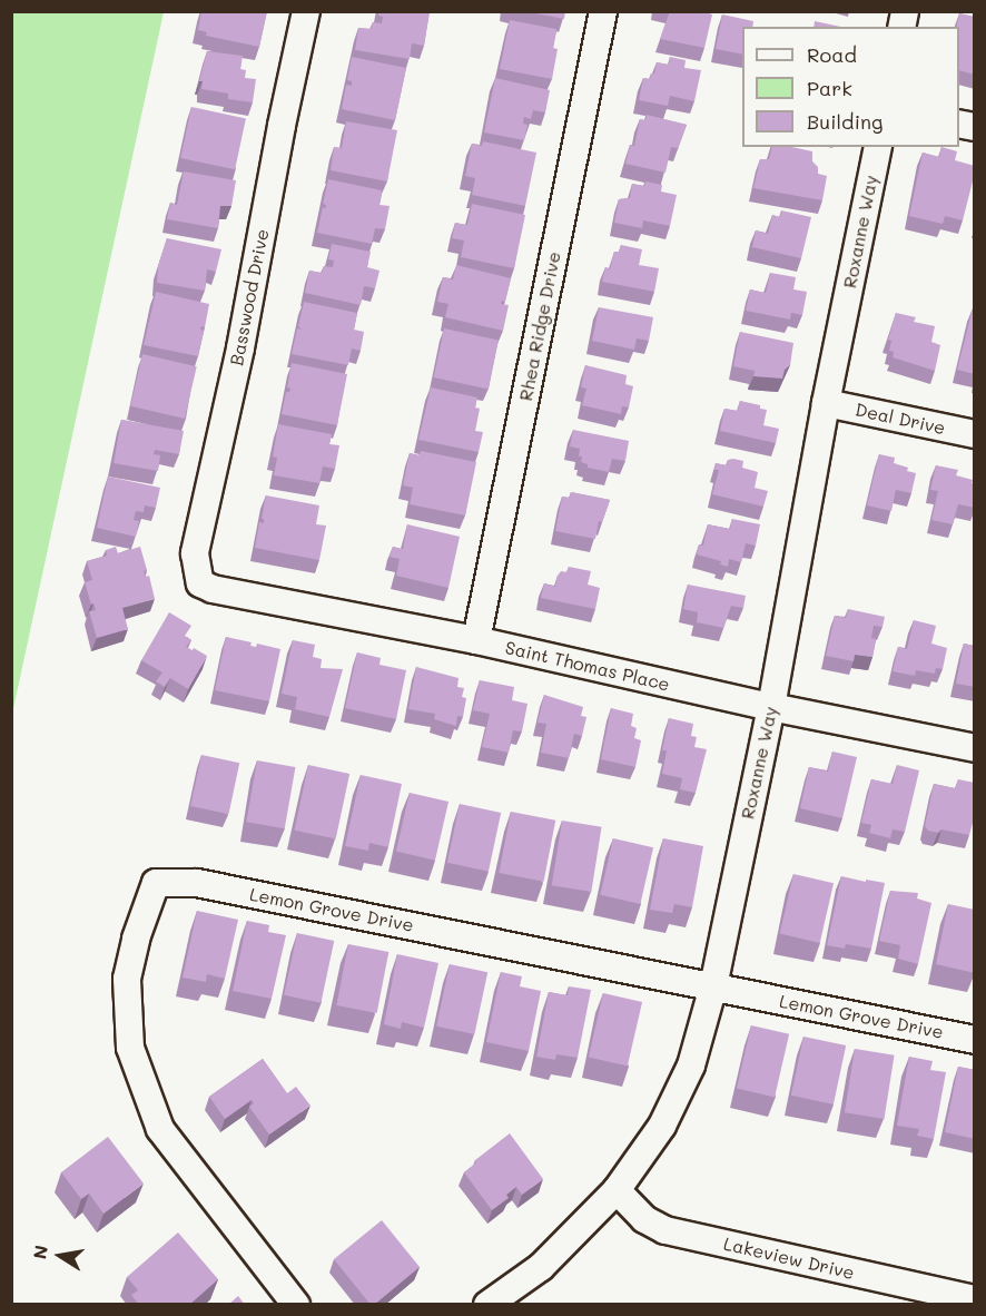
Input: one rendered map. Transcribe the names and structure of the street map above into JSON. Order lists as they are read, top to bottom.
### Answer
{
  "streets": {
    "street": [
      "Roxanne Way",
      "Basswood Drive",
      "Rhea Ridge Drive",
      "Deal Drive",
      "Saint Thomas Place",
      "Lemon Grove Drive",
      "Lakeview Drive"
    ]
  },
  "crossings": [
    ["Roxanne Way", "Deal Drive"],
    ["Roxanne Way", "Saint Thomas Place"],
    ["Roxanne Way", "Lemon Grove Drive"],
    ["Roxanne Way", "Lakeview Drive"],
    ["Basswood Drive", "Saint Thomas Place"],
    ["Rhea Ridge Drive", "Saint Thomas Place"]
  ],
  "legend": ["Road", "Park", "Building"],
  "north": "left"
}
